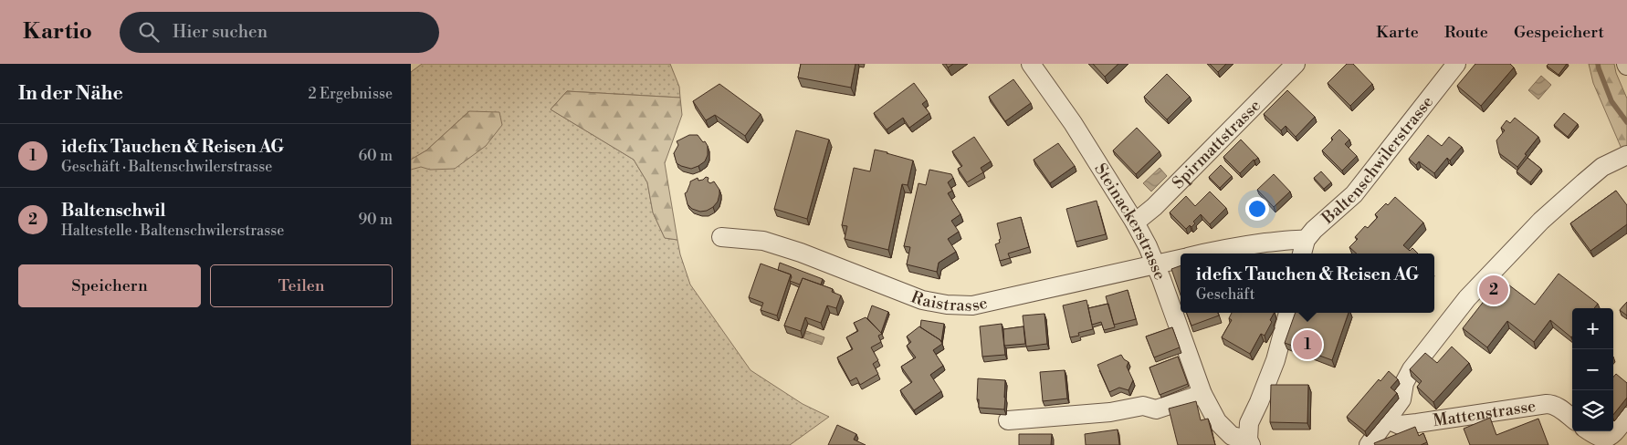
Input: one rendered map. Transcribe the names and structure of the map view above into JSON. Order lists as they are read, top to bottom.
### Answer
{
  "streets": {
    "street": [
      "Spirmattstrasse",
      "Baltenschwilerstrasse",
      "Steinackerstrasse",
      "Raistrasse",
      "Mattenstrasse"
    ]
  },
  "crossings": [
    ["Spirmattstrasse", "Steinackerstrasse"],
    ["Steinackerstrasse", "Raistrasse"]
  ],
  "page": {
    "header": "Kartio",
    "search": "Hier suchen",
    "nav": ["Karte", "Route", "Gespeichert"],
    "heading": ["In der Nähe", "2 Ergebnisse"],
    "list": [
      {
        "mark": "1",
        "name": "idefix Tauchen & Reisen AG",
        "note": "Geschäft · Baltenschwilerstrasse",
        "value": "60 m"
      },
      {
        "mark": "2",
        "name": "Baltenschwil",
        "note": "Haltestelle · Baltenschwilerstrasse",
        "value": "90 m"
      }
    ],
    "buttons": ["Speichern", "Teilen"],
    "popup": ["idefix Tauchen & Reisen AG", "Geschäft"],
    "pins": ["2", "1"],
    "map_buttons": ["+", "−"]
  }
}
